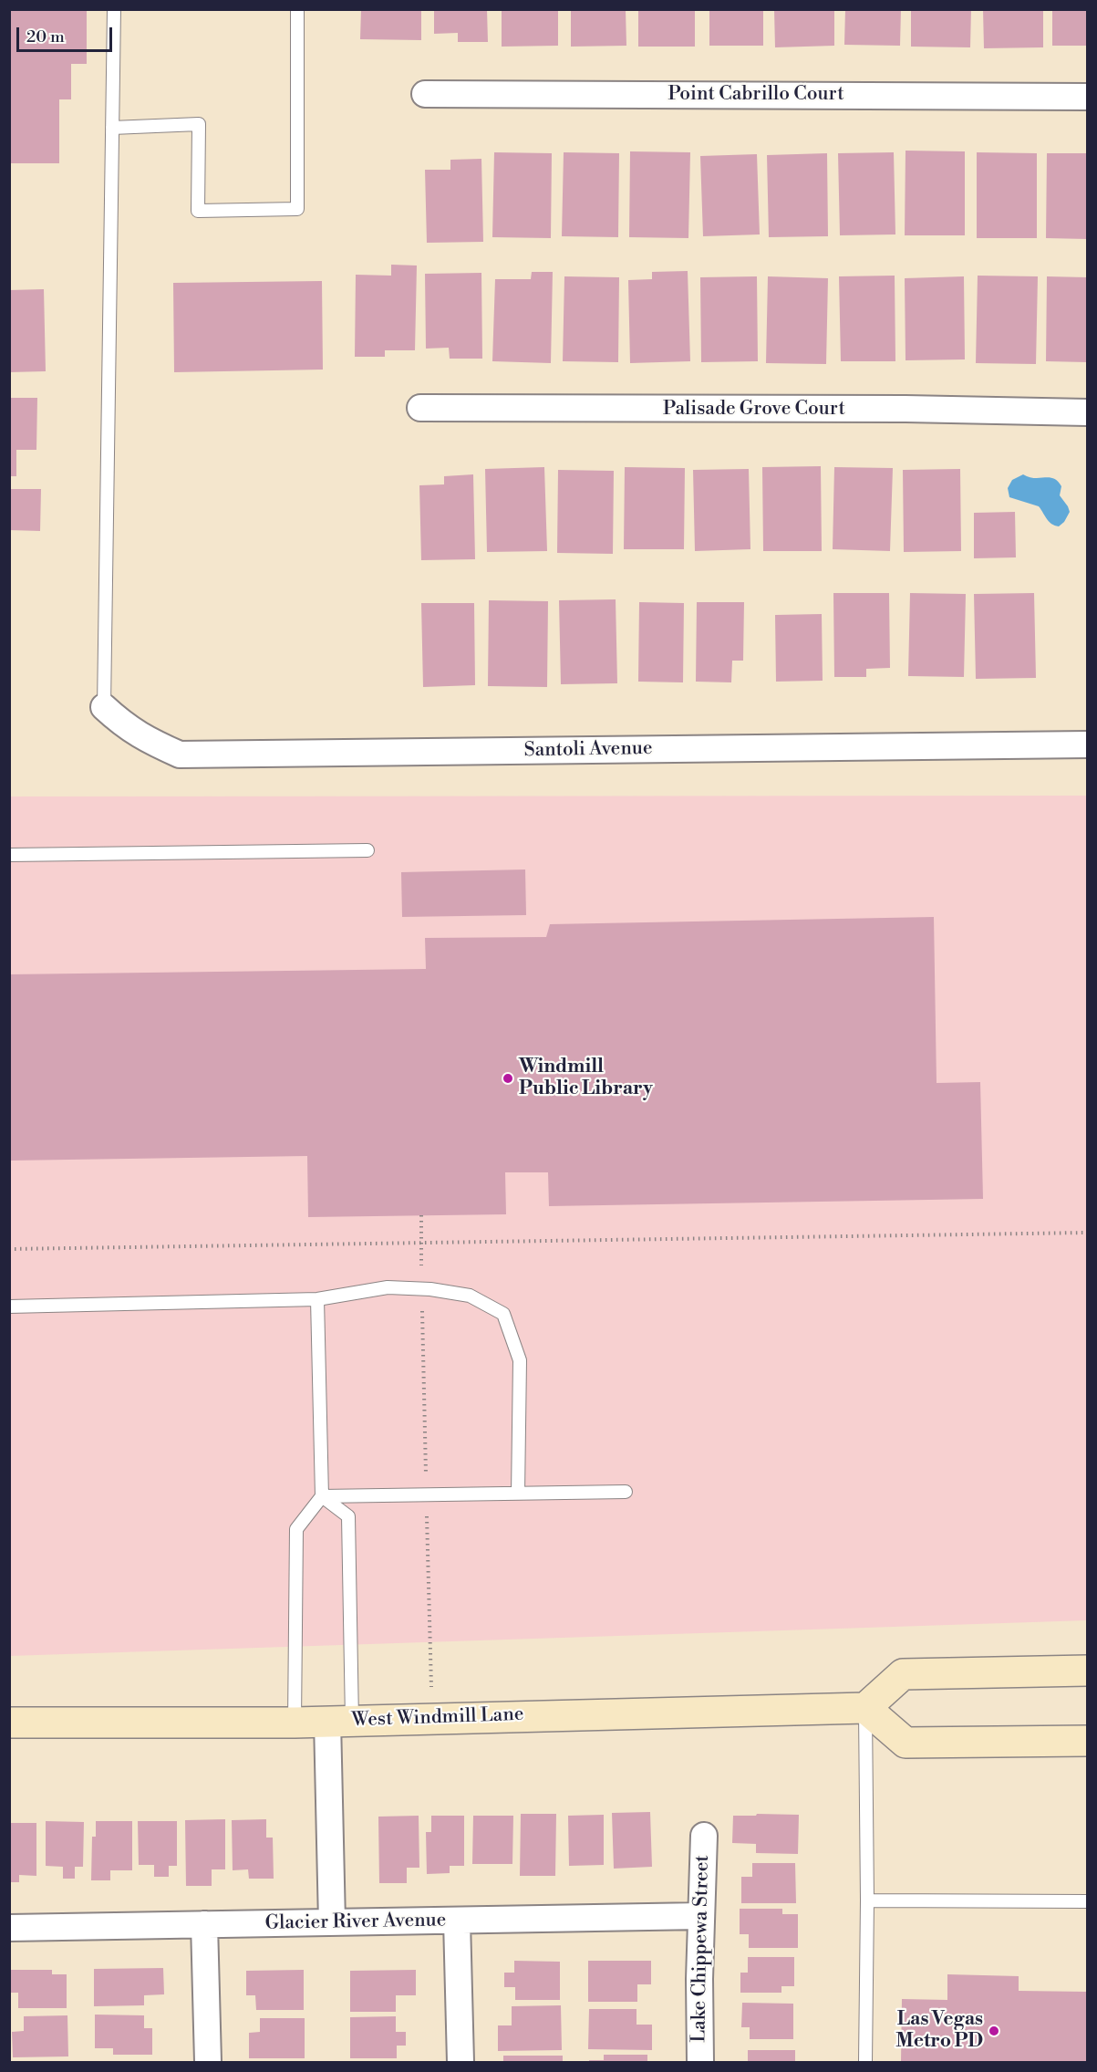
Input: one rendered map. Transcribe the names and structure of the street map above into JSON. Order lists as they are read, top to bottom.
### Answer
{
  "streets": {
    "main road": ["West Windmill Lane"],
    "street": [
      "Point Cabrillo Court",
      "Palisade Grove Court",
      "Santoli Avenue",
      "Glacier River Avenue",
      "Lake Chippewa Street"
    ]
  },
  "crossings": [
    ["Glacier River Avenue", "Lake Chippewa Street"]
  ],
  "places": ["Windmill Public Library", "Las Vegas Metro PD"],
  "scale_bar": "20 m"
}
